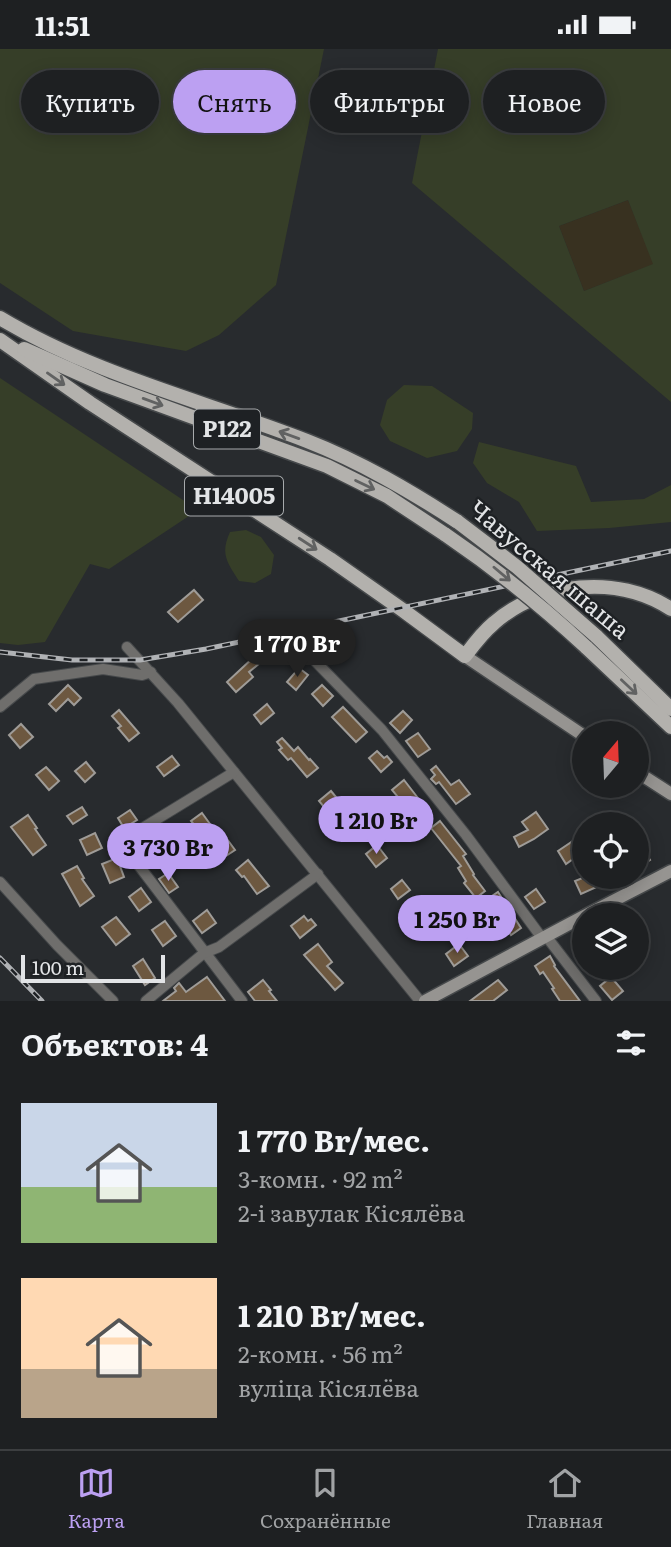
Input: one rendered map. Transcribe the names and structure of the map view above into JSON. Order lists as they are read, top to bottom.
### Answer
{
  "streets": {
    "main road": ["Р122", "Н14005", "Чавусская шаша"]
  },
  "crossings": [
    ["Н14005", "Чавусская шаша"]
  ],
  "scale_bar": "100 m",
  "north": "top",
  "page": {
    "status": "11:51",
    "chip": [
      "Купить",
      "Снять",
      "Фильтры",
      "Новое"
    ],
    "price": [
      "1 770 Br",
      "1 210 Br",
      "3 730 Br",
      "1 250 Br"
    ],
    "scale": "100 m",
    "heading": "Объектов: 4",
    "list": [
      {
        "name": "1 770 Br/мес.",
        "note": "3-комн. · 92 m² · 2-і завулак Кісялёва"
      },
      {
        "name": "1 210 Br/мес.",
        "note": "2-комн. · 56 m² · вуліца Кісялёва"
      }
    ],
    "tabs": ["Карта", "Сохранённые", "Главная"]
  }
}
